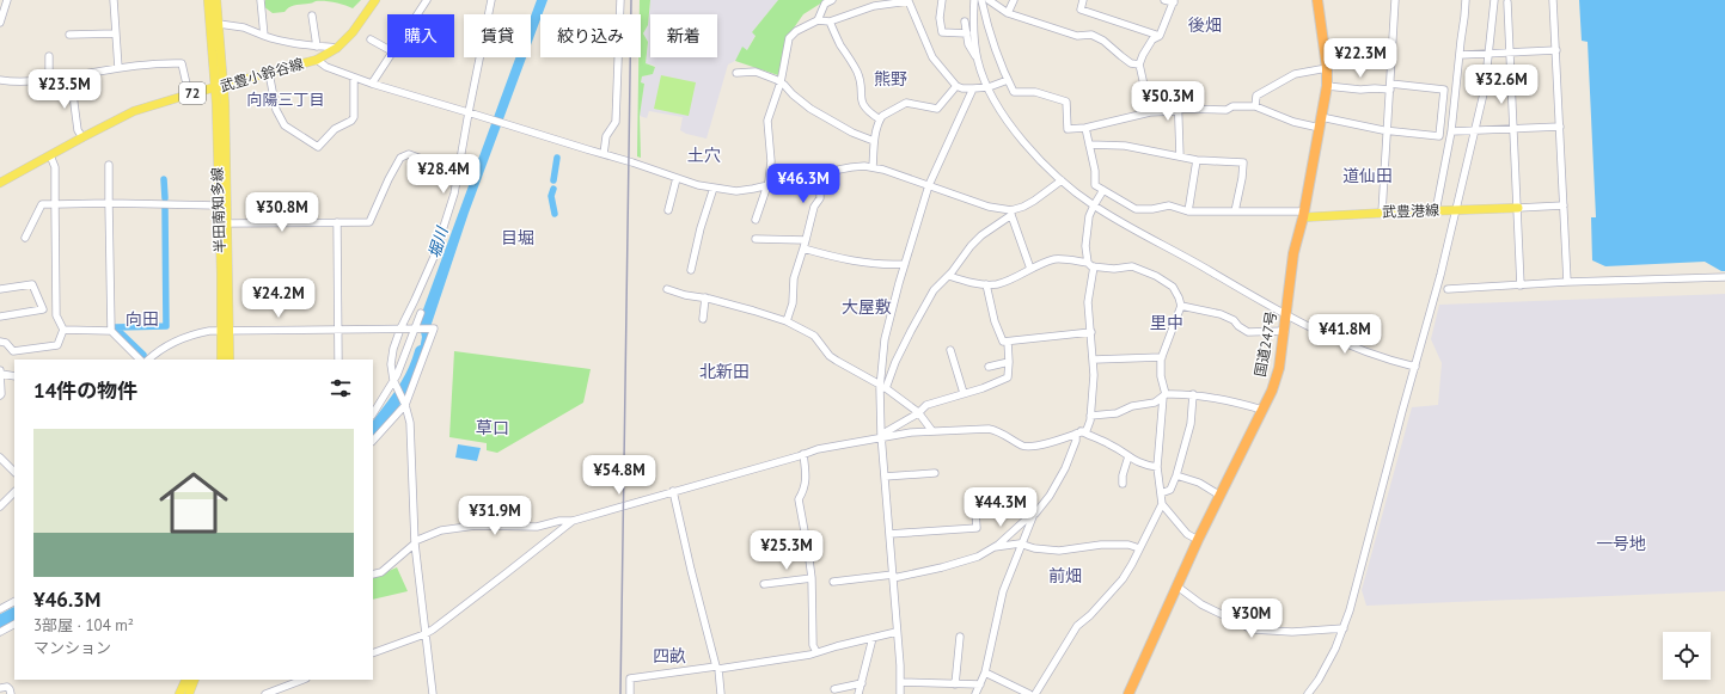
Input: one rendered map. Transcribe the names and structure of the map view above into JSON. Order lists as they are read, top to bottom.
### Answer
{
  "streets": {
    "highway": ["国道247号"],
    "main road": [
      "武豊小鈴谷線",
      "72",
      "半田南知多線",
      "武豊港線"
    ]
  },
  "crossings": [
    ["武豊小鈴谷線", "半田南知多線"],
    ["武豊港線", "国道247号"]
  ],
  "districts": [
    "後畑",
    "熊野",
    "向陽三丁目",
    "土穴",
    "道仙田",
    "目堀",
    "大屋敷",
    "向田",
    "里中",
    "北新田",
    "草口",
    "一号地",
    "前畑",
    "四畝"
  ],
  "water": ["堀川"],
  "page": {
    "chip": [
      "購入",
      "賃貸",
      "絞り込み",
      "新着"
    ],
    "price": [
      "¥22.3M",
      "¥32.6M",
      "¥23.5M",
      "¥50.3M",
      "¥28.4M",
      "¥46.3M",
      "¥30.8M",
      "¥24.2M",
      "¥41.8M",
      "¥54.8M",
      "¥44.3M",
      "¥31.9M",
      "¥25.3M",
      "¥30M"
    ],
    "heading": "14件の物件",
    "list": [
      {
        "name": "¥46.3M",
        "note": "3部屋 · 104 m² · マンション"
      }
    ]
  }
}
